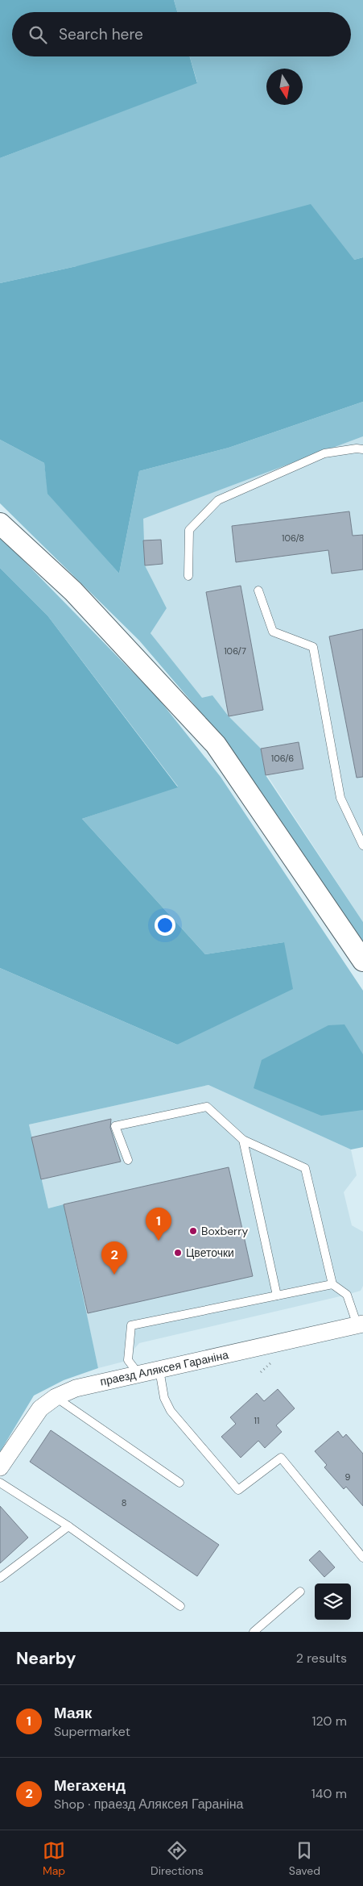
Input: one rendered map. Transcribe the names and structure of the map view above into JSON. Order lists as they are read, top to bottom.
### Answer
{
  "streets": {
    "street": ["праезд Аляксея Гараніна"]
  },
  "places": ["Boxberry", "Цветочки"],
  "house_numbers": [
    "106/8",
    "106/7",
    "106/6",
    "11",
    "9",
    "8"
  ],
  "north": "bottom",
  "page": {
    "search": "Search here",
    "pins": ["1", "2"],
    "heading": ["Nearby", "2 results"],
    "list": [
      {
        "mark": "1",
        "name": "Маяк",
        "note": "Supermarket",
        "value": "120 m"
      },
      {
        "mark": "2",
        "name": "Мегахенд",
        "note": "Shop · праезд Аляксея Гараніна",
        "value": "140 m"
      }
    ],
    "nav": ["Map", "Directions", "Saved"]
  }
}
